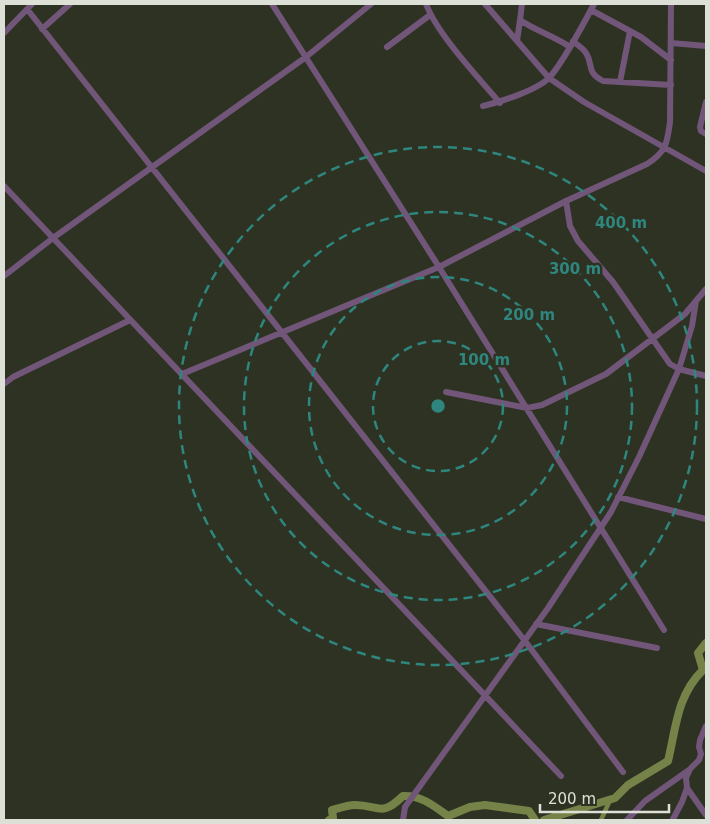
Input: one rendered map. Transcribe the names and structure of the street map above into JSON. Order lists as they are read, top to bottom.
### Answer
{
  "scale_bar": "200 m",
  "rings": [
    "400 m",
    "300 m",
    "200 m",
    "100 m"
  ]
}
